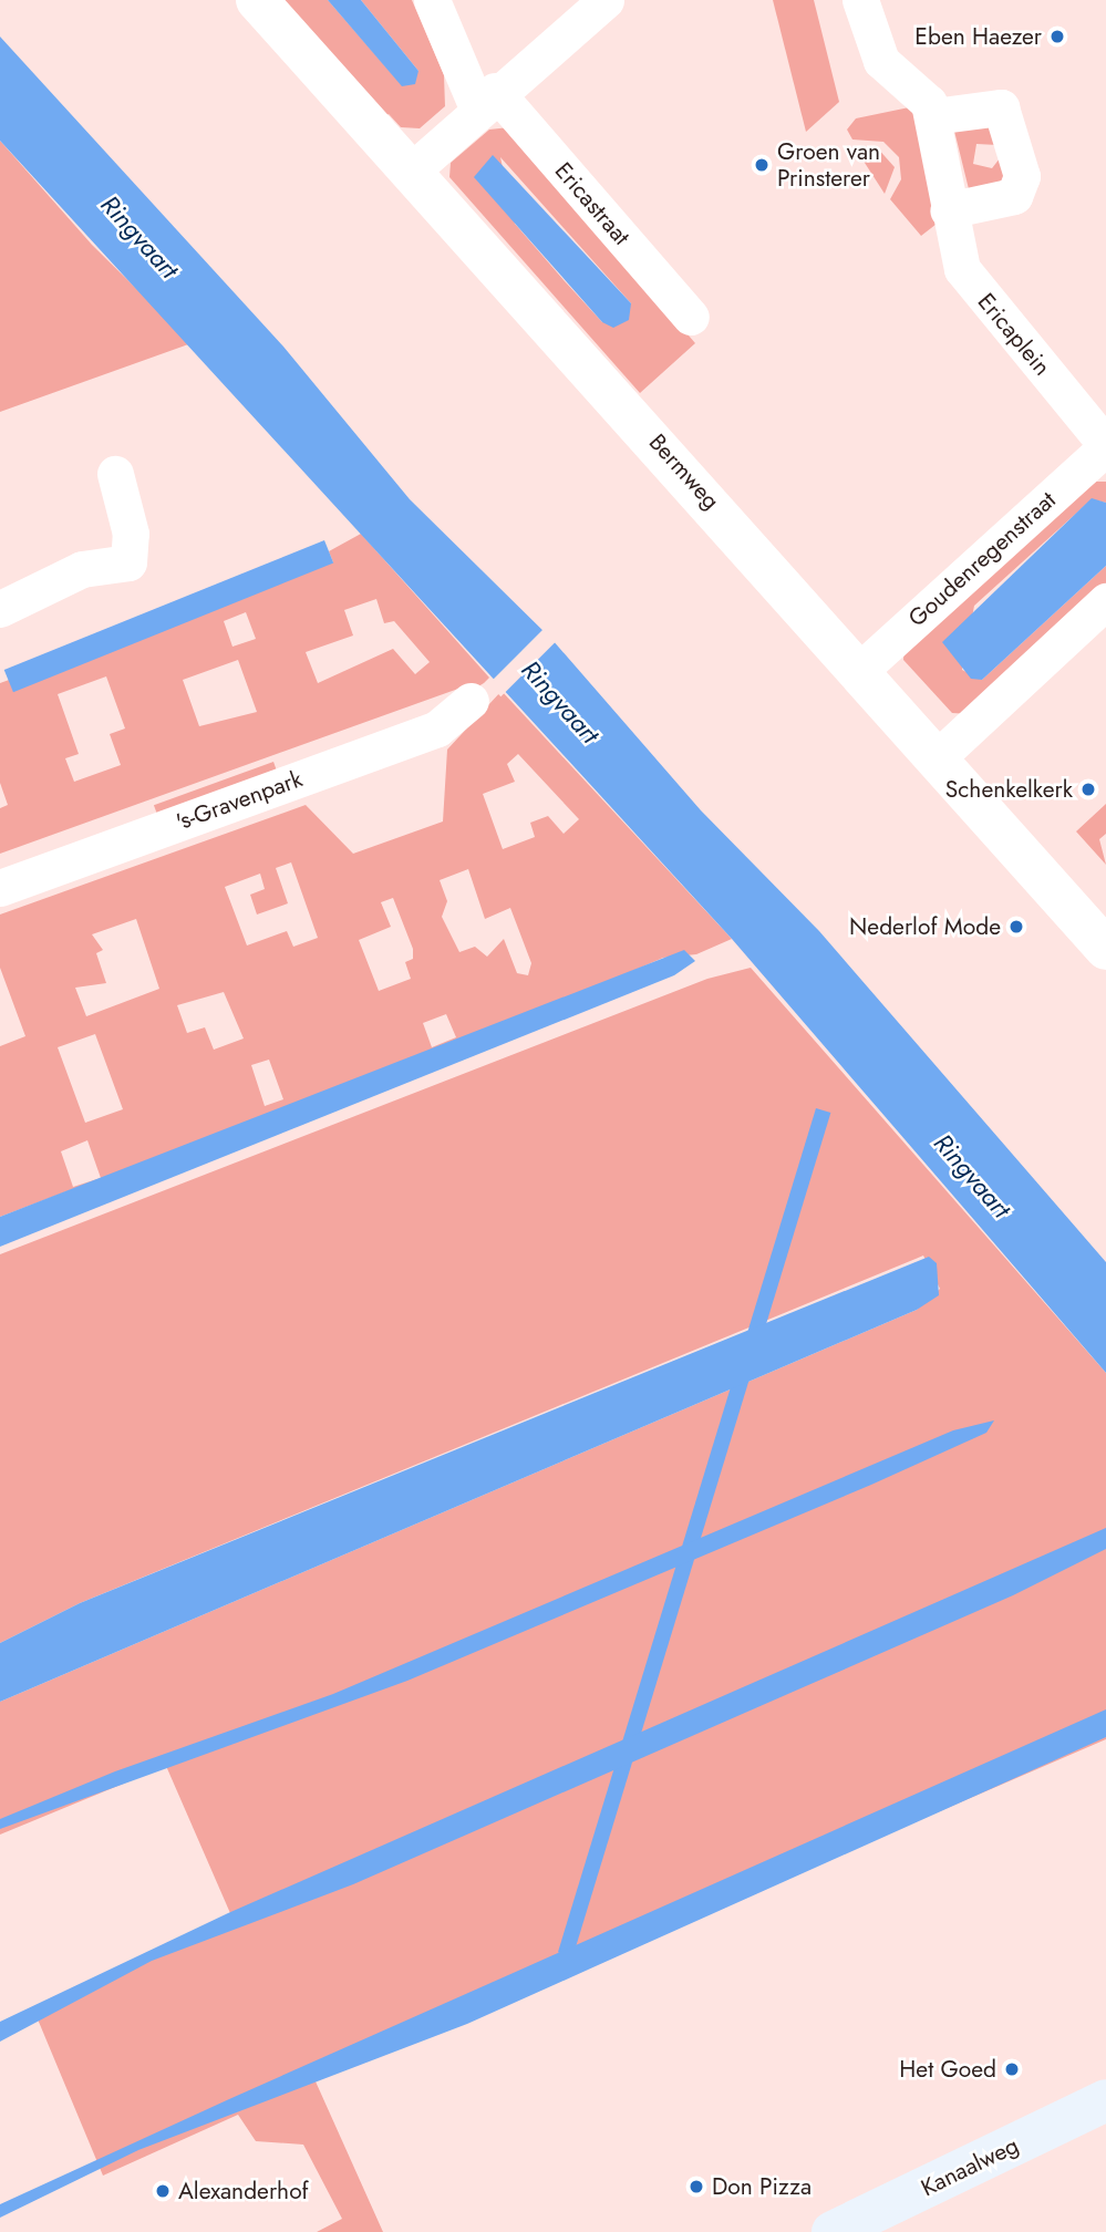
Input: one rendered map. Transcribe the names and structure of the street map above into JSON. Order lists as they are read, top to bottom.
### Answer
{
  "streets": {
    "main road": ["Kanaalweg"],
    "street": [
      "Ericastraat",
      "Ericaplein",
      "Bermweg",
      "Goudenregenstraat",
      "'s-Gravenpark"
    ]
  },
  "crossings": [
    ["Ericaplein", "Goudenregenstraat"],
    ["Bermweg", "Goudenregenstraat"]
  ],
  "water": ["Ringvaart"],
  "places": [
    "Eben Haezer",
    "Groen van Prinsterer",
    "Schenkelkerk",
    "Nederlof Mode",
    "Het Goed",
    "Don Pizza",
    "Alexanderhof"
  ]
}
